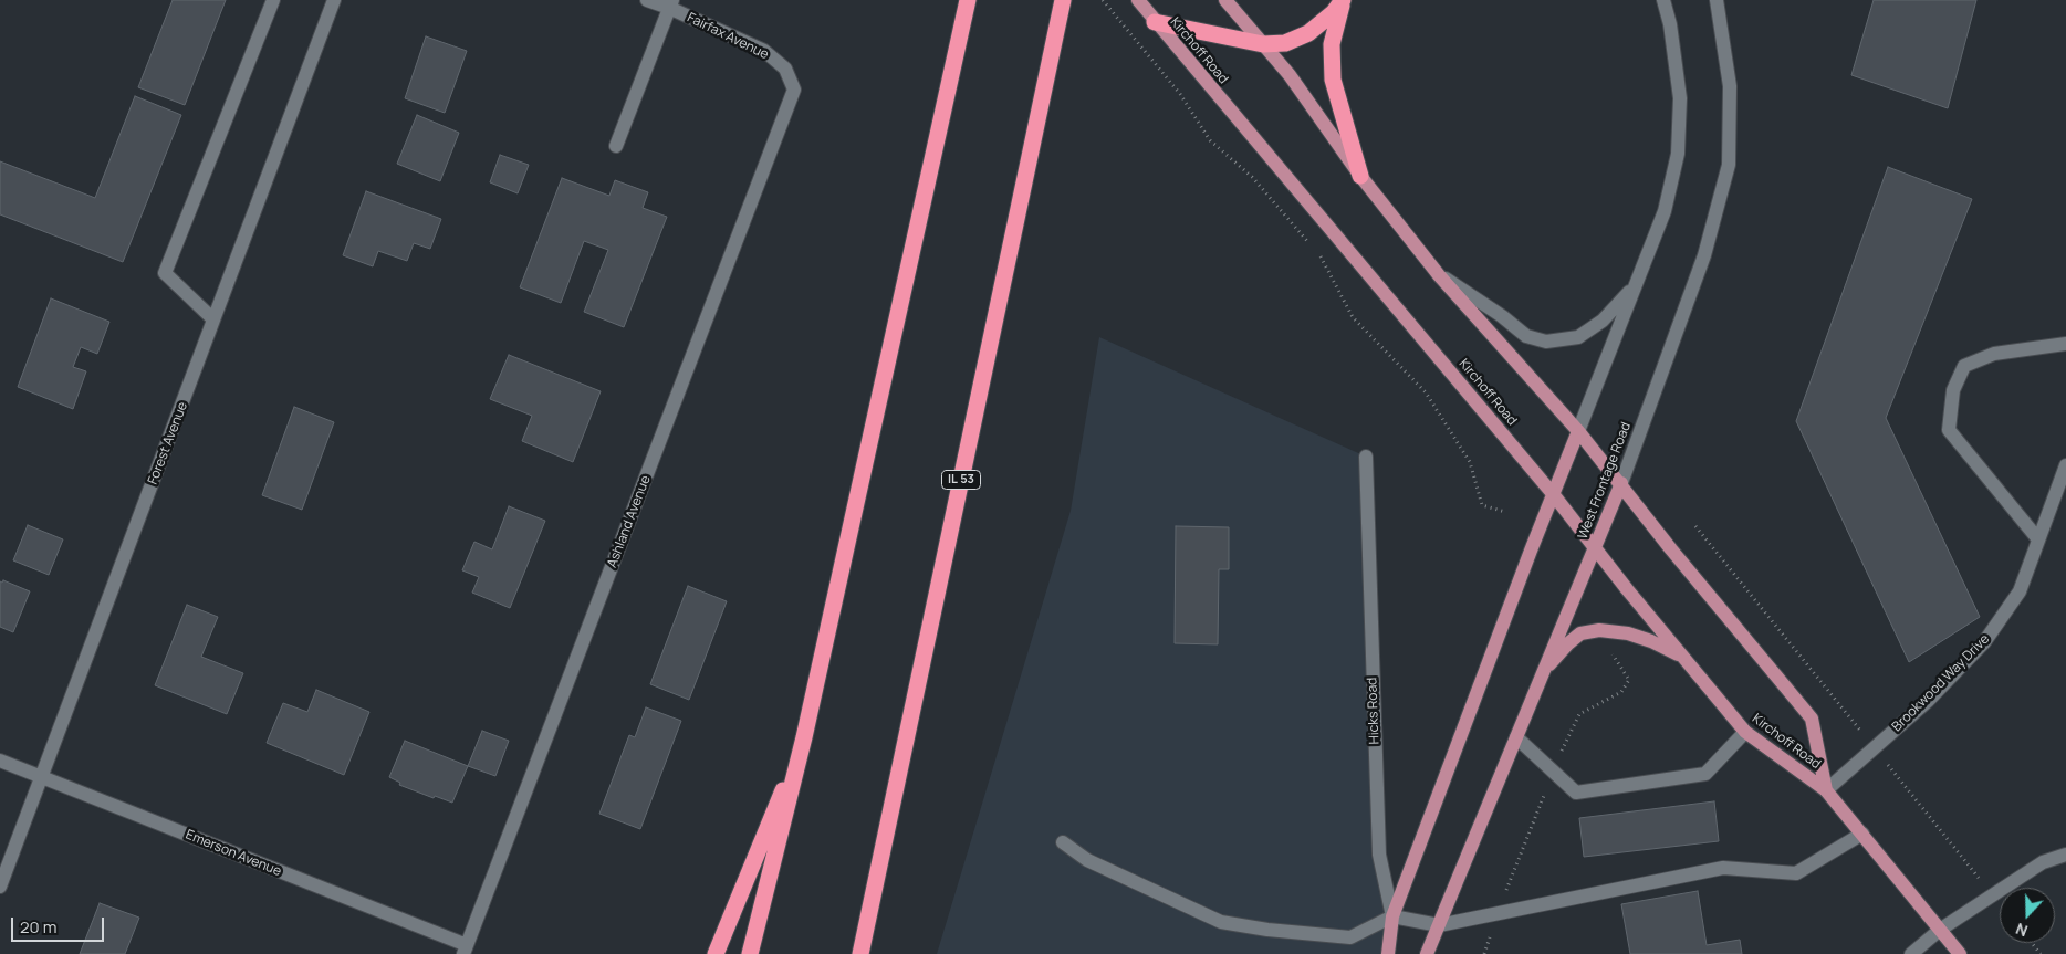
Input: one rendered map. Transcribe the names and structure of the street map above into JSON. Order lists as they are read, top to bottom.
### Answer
{
  "streets": {
    "highway": ["IL 53"],
    "main road": ["Kirchoff Road", "West Frontage Road"],
    "street": [
      "Fairfax Avenue",
      "Forest Avenue",
      "Ashland Avenue",
      "Brookwood Way Drive",
      "Hicks Road",
      "Emerson Avenue"
    ]
  },
  "crossings": [
    ["Fairfax Avenue", "Ashland Avenue"],
    ["Kirchoff Road", "West Frontage Road"],
    ["Kirchoff Road", "Brookwood Way Drive"],
    ["Forest Avenue", "Emerson Avenue"],
    ["Ashland Avenue", "Emerson Avenue"]
  ],
  "scale_bar": "20 m",
  "north": "bottom"
}
